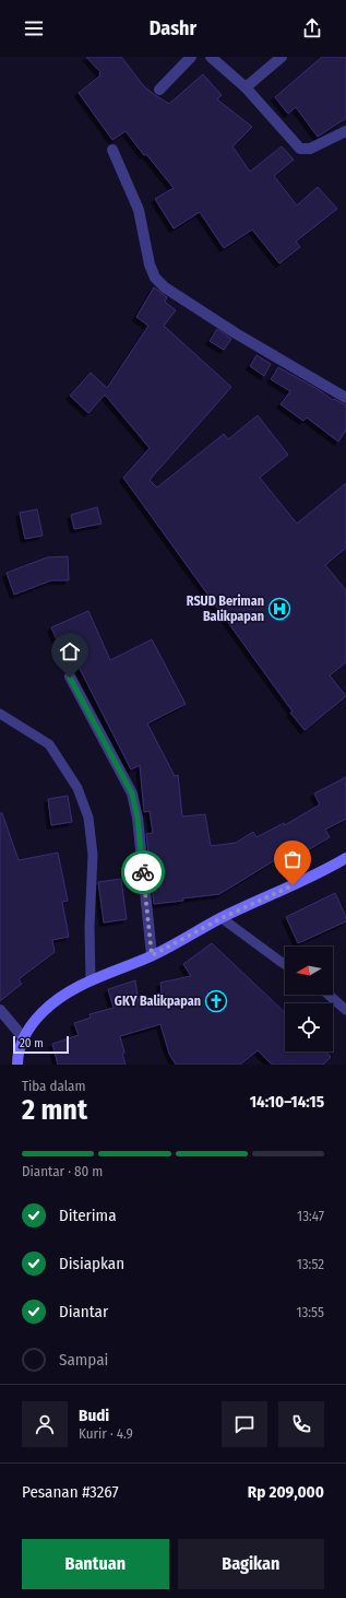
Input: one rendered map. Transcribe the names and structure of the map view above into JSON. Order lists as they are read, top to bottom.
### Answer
{
  "places": {
    "hospital": ["RSUD Beriman Balikpapan"],
    "church": ["GKY Balikpapan"]
  },
  "scale_bar": "20 m",
  "north": "left",
  "page": {
    "header": "Dashr",
    "scale": "20 m",
    "heading": ["2 mnt", "Tiba dalam", "14:10–14:15"],
    "panel": [
      "Budi",
      "Kurir · 4.9",
      "Pesanan #3267",
      "Rp 209,000"
    ],
    "bar": "Diantar · 80 m",
    "list": [
      ["Diterima", "13:47"],
      ["Disiapkan", "13:52"],
      ["Diantar", "13:55"],
      "Sampai"
    ],
    "buttons": ["Bantuan", "Bagikan"]
  }
}
